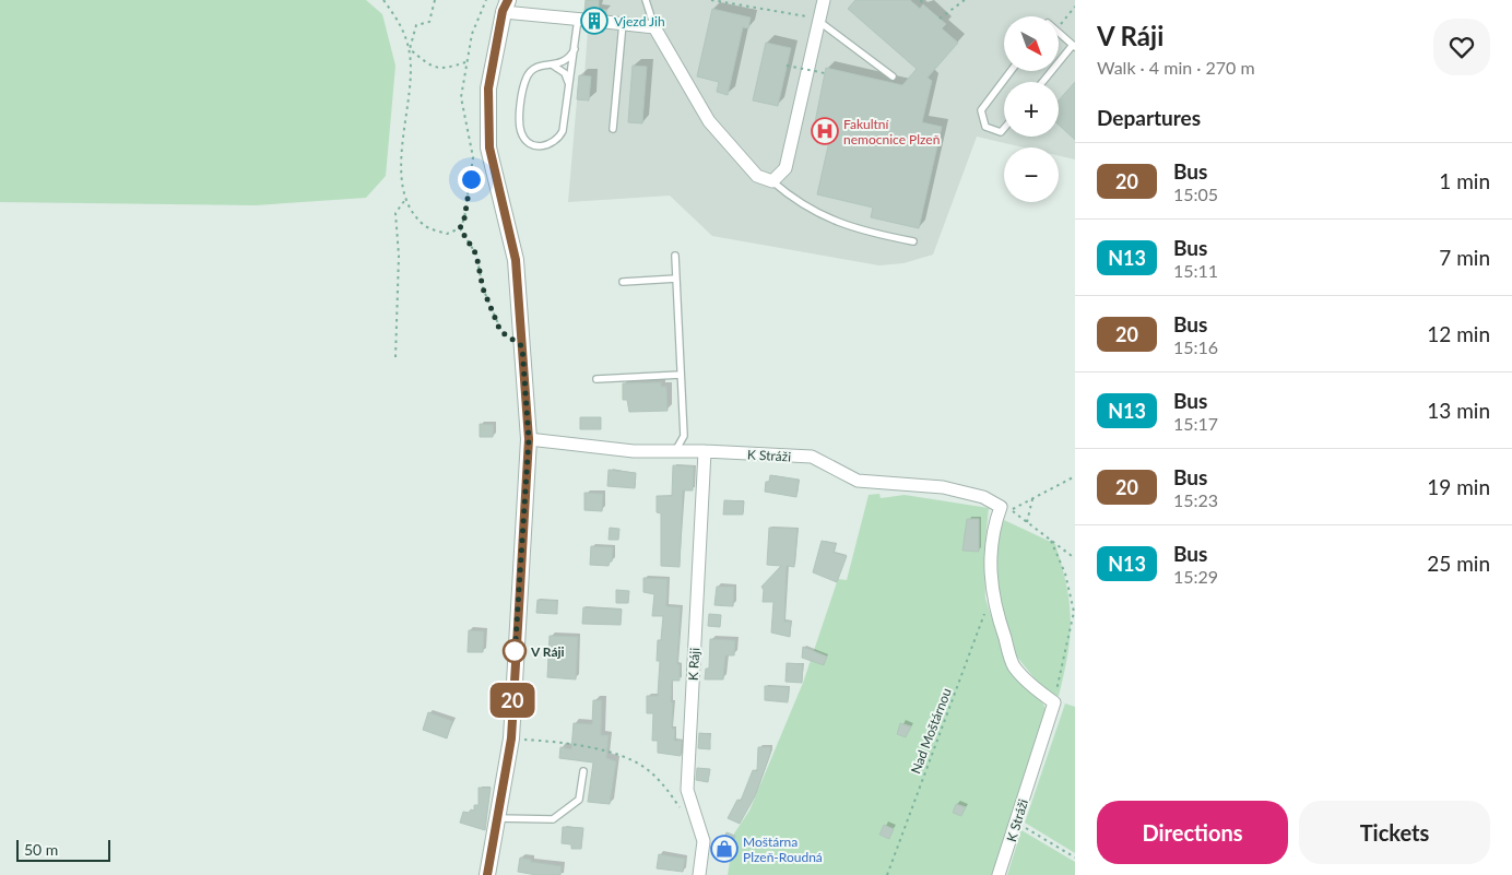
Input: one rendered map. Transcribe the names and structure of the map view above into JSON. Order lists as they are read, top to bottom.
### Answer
{
  "streets": {
    "street": ["K Stráži", "K Ráji"],
    "path": ["Nad Moštárnou"]
  },
  "crossings": [
    ["K Stráži", "K Ráji"],
    ["K Stráži", "Nad Moštárnou"]
  ],
  "places": {
    "building": ["Vjezd Jih"],
    "hospital": ["Fakultní nemocnice Plzeň"],
    "other": ["V Ráji"],
    "shop": ["Moštárna Plzeň-Roudná"]
  },
  "lines": ["bus line 20"],
  "scale_bar": "50 m",
  "north": "bottom right",
  "page": {
    "on_map": "20",
    "heading": [
      ["V Ráji", "Walk · 4 min · 270 m"],
      "Departures"
    ],
    "map_buttons": ["+", "−"],
    "list": [
      {
        "mark": "20",
        "name": "Bus",
        "note": "15:05",
        "value": "1 min"
      },
      {
        "mark": "N13",
        "name": "Bus",
        "note": "15:11",
        "value": "7 min"
      },
      {
        "mark": "20",
        "name": "Bus",
        "note": "15:16",
        "value": "12 min"
      },
      {
        "mark": "N13",
        "name": "Bus",
        "note": "15:17",
        "value": "13 min"
      },
      {
        "mark": "20",
        "name": "Bus",
        "note": "15:23",
        "value": "19 min"
      },
      {
        "mark": "N13",
        "name": "Bus",
        "note": "15:29",
        "value": "25 min"
      }
    ],
    "buttons": ["Directions", "Tickets"],
    "scale": "50 m"
  }
}
